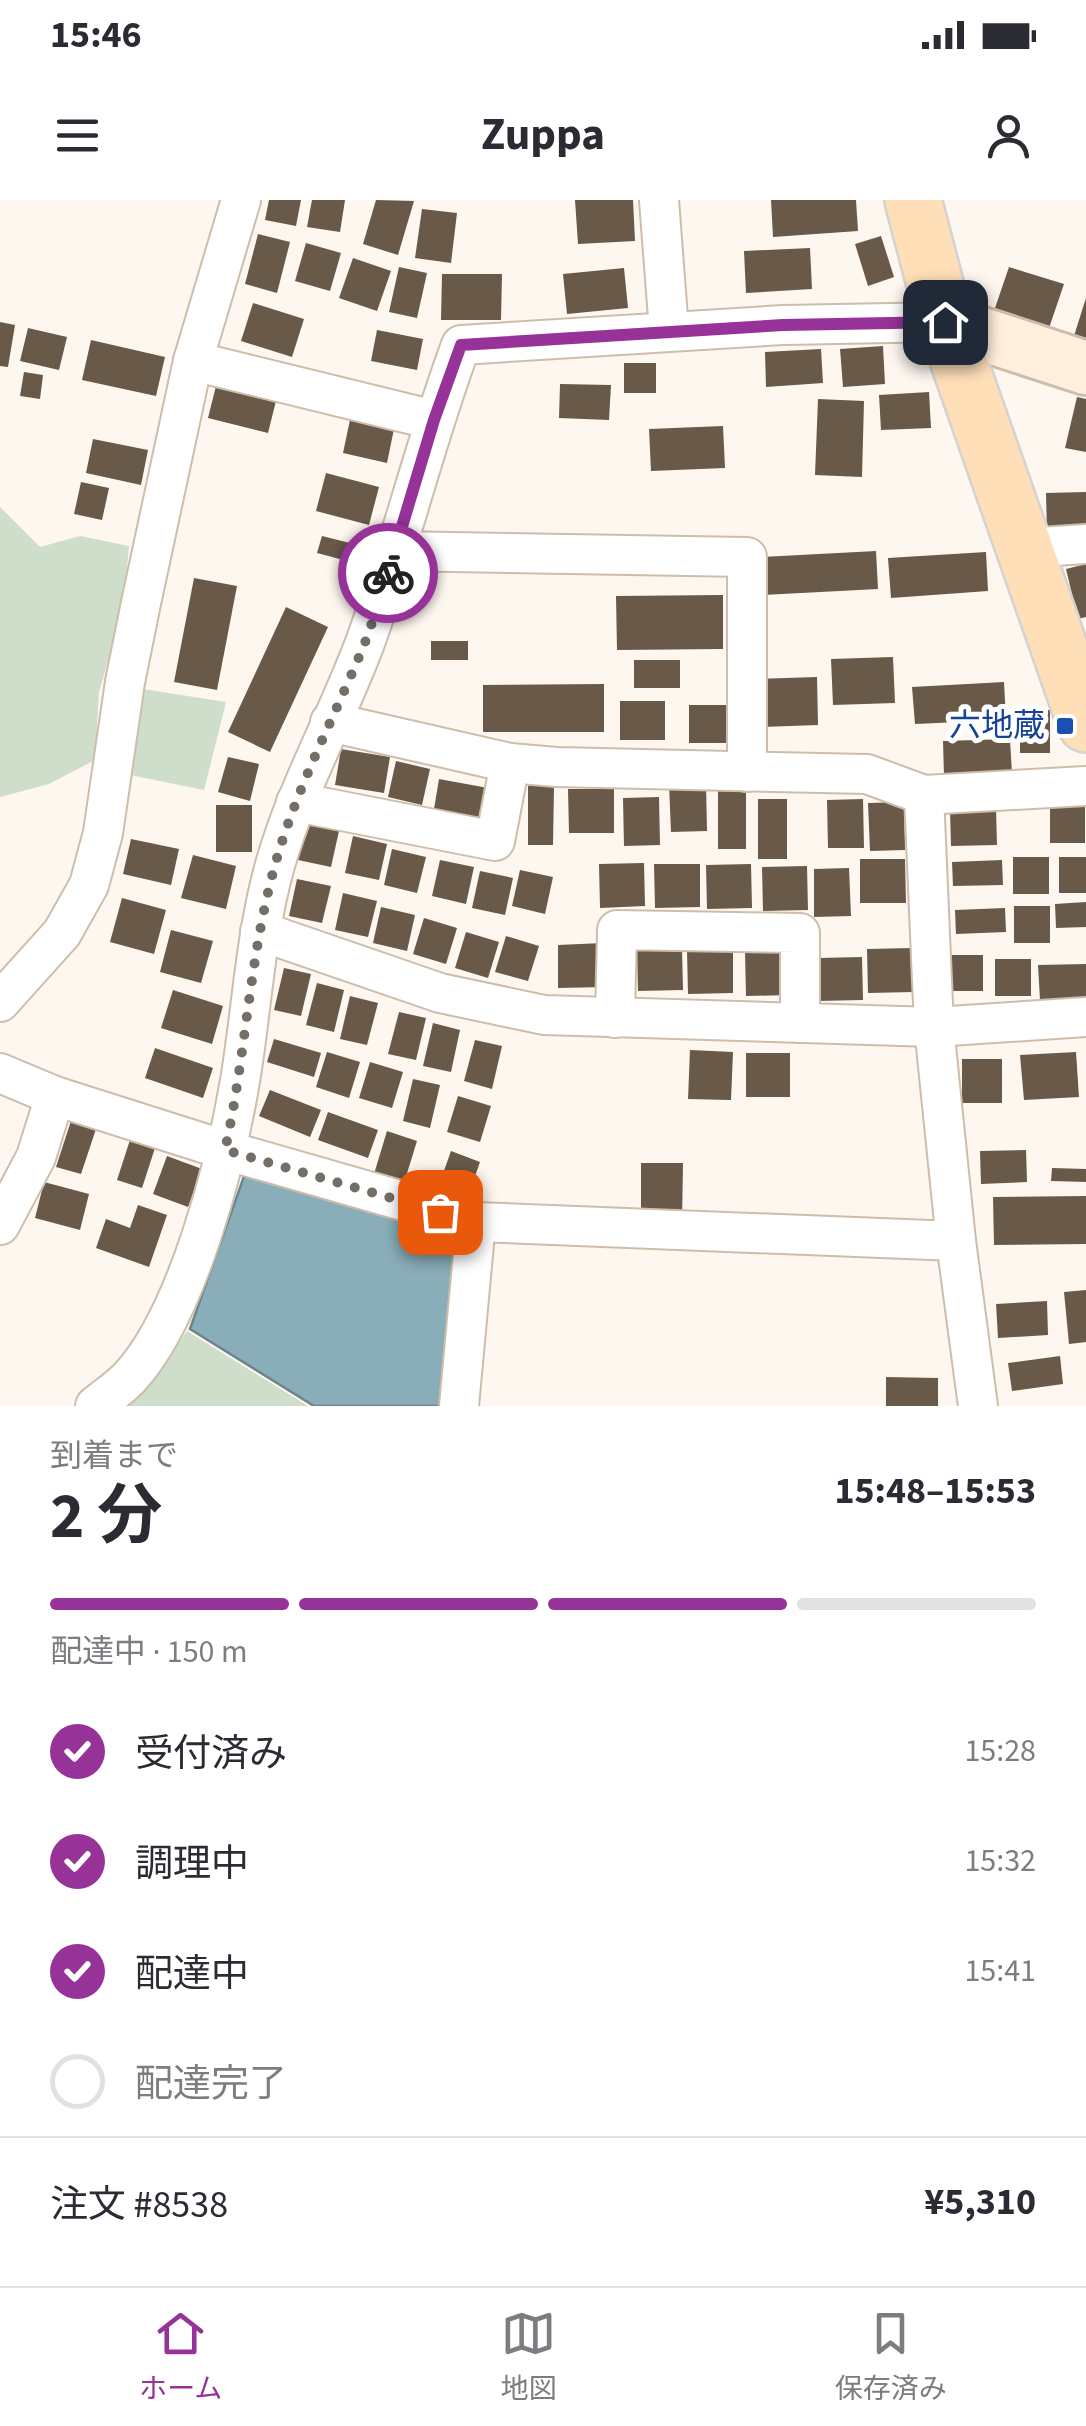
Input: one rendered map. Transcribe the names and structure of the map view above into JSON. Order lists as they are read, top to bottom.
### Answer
{
  "places": {
    "transit": ["六地蔵"]
  },
  "page": {
    "status": "15:46",
    "header": "Zuppa",
    "heading": ["2 分", "到着まで", "15:48–15:53"],
    "panel": ["注文 #8538", "¥5,310"],
    "bar": "配達中 · 150 m",
    "list": [
      ["受付済み", "15:28"],
      ["調理中", "15:32"],
      ["配達中", "15:41"],
      "配達完了"
    ],
    "tabs": ["ホーム", "地図", "保存済み"]
  }
}
